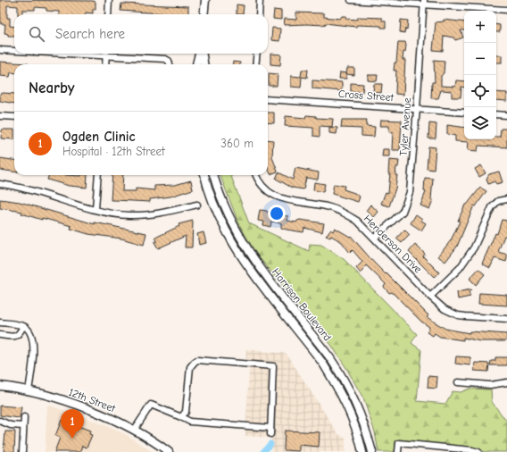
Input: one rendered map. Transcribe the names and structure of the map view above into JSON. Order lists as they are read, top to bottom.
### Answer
{
  "streets": {
    "main road": ["Harrison Boulevard", "12th Street"],
    "street": ["Cross Street", "Tyler Avenue", "Henderson Drive"]
  },
  "crossings": [
    ["Cross Street", "Tyler Avenue"],
    ["Tyler Avenue", "Henderson Drive"]
  ],
  "page": {
    "map_buttons": ["+", "−"],
    "search": "Search here",
    "heading": "Nearby",
    "list": [
      {
        "mark": "1",
        "name": "Ogden Clinic",
        "note": "Hospital · 12th Street",
        "value": "360 m"
      }
    ],
    "pins": "1"
  }
}
